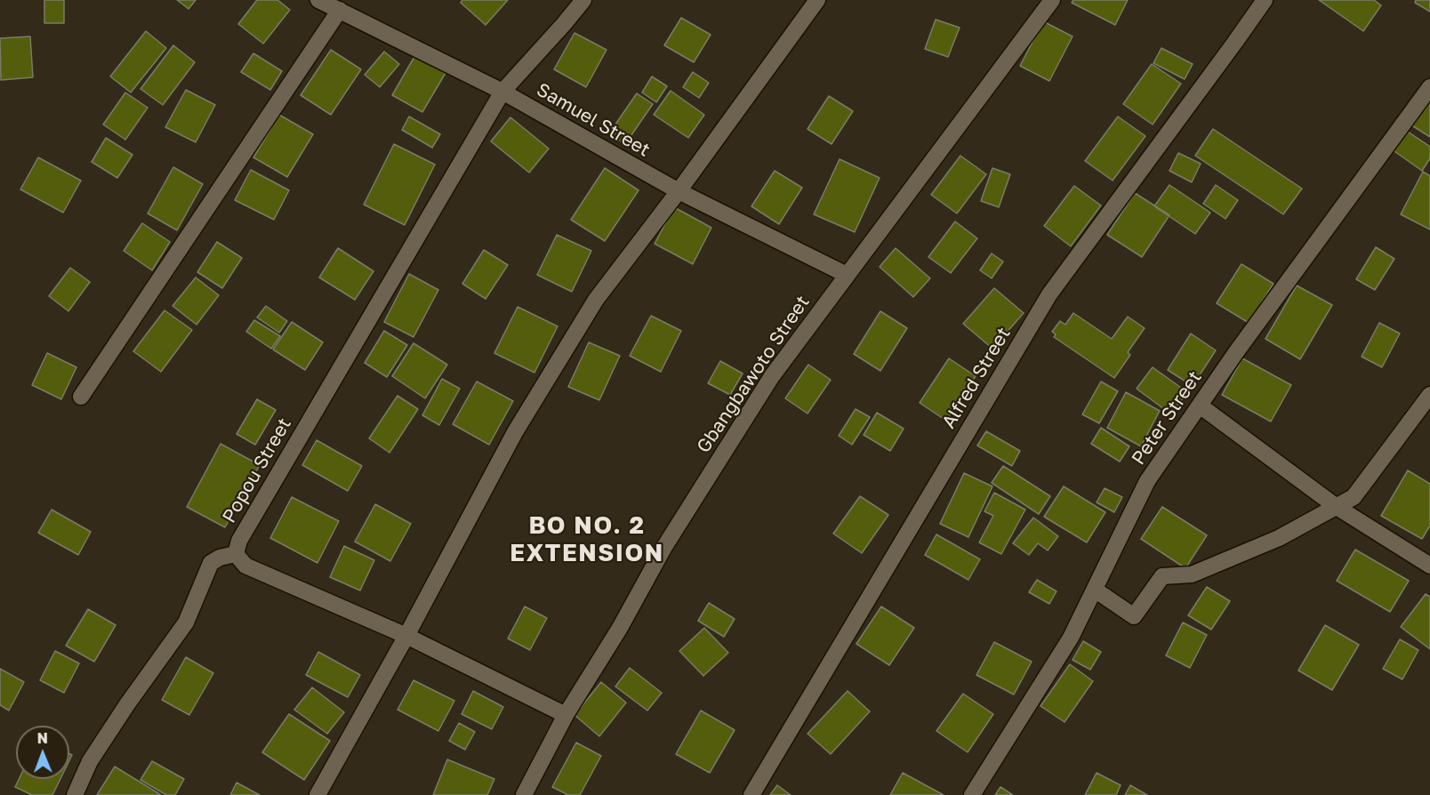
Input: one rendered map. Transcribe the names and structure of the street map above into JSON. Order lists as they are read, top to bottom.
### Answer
{
  "streets": {
    "street": [
      "Samuel Street",
      "Gbangbawoto Street",
      "Alfred Street",
      "Peter Street",
      "Popou Street"
    ]
  },
  "crossings": [
    ["Samuel Street", "Gbangbawoto Street"],
    ["Samuel Street", "Popou Street"],
    ["Gbangbawoto Street", "Popou Street"]
  ],
  "districts": ["BO NO. 2 EXTENSION"],
  "north": "top"
}
